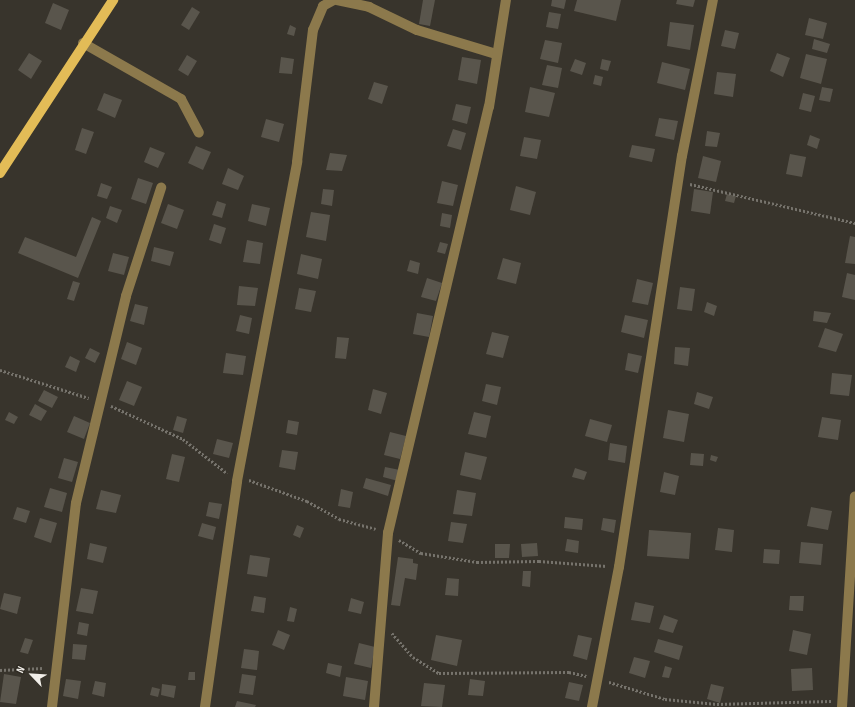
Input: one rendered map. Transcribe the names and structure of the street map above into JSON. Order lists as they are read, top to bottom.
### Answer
{
  "north": "top left"
}
